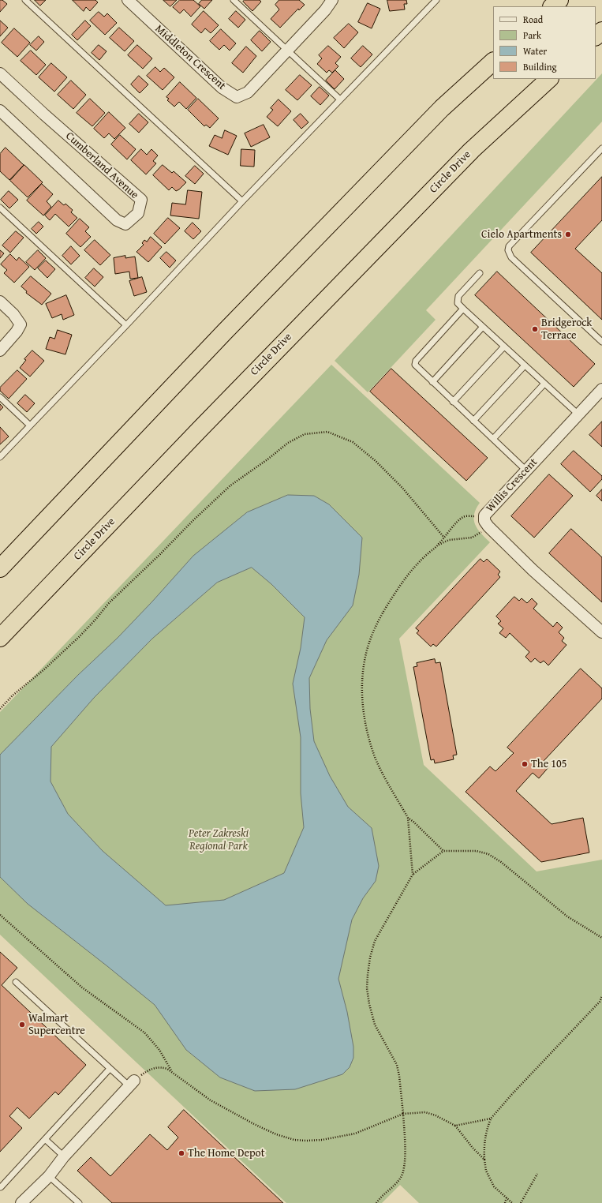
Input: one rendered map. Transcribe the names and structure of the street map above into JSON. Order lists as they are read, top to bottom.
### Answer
{
  "streets": {
    "highway": ["Circle Drive"],
    "street": ["Middleton Crescent", "Cumberland Avenue", "Willis Crescent"]
  },
  "parks": ["Peter Zakreski Regional Park"],
  "places": [
    "Cielo Apartments",
    "Bridgerock Terrace",
    "The 105",
    "Walmart Supercentre",
    "The Home Depot"
  ],
  "legend": [
    "Road",
    "Park",
    "Water",
    "Building"
  ]
}
